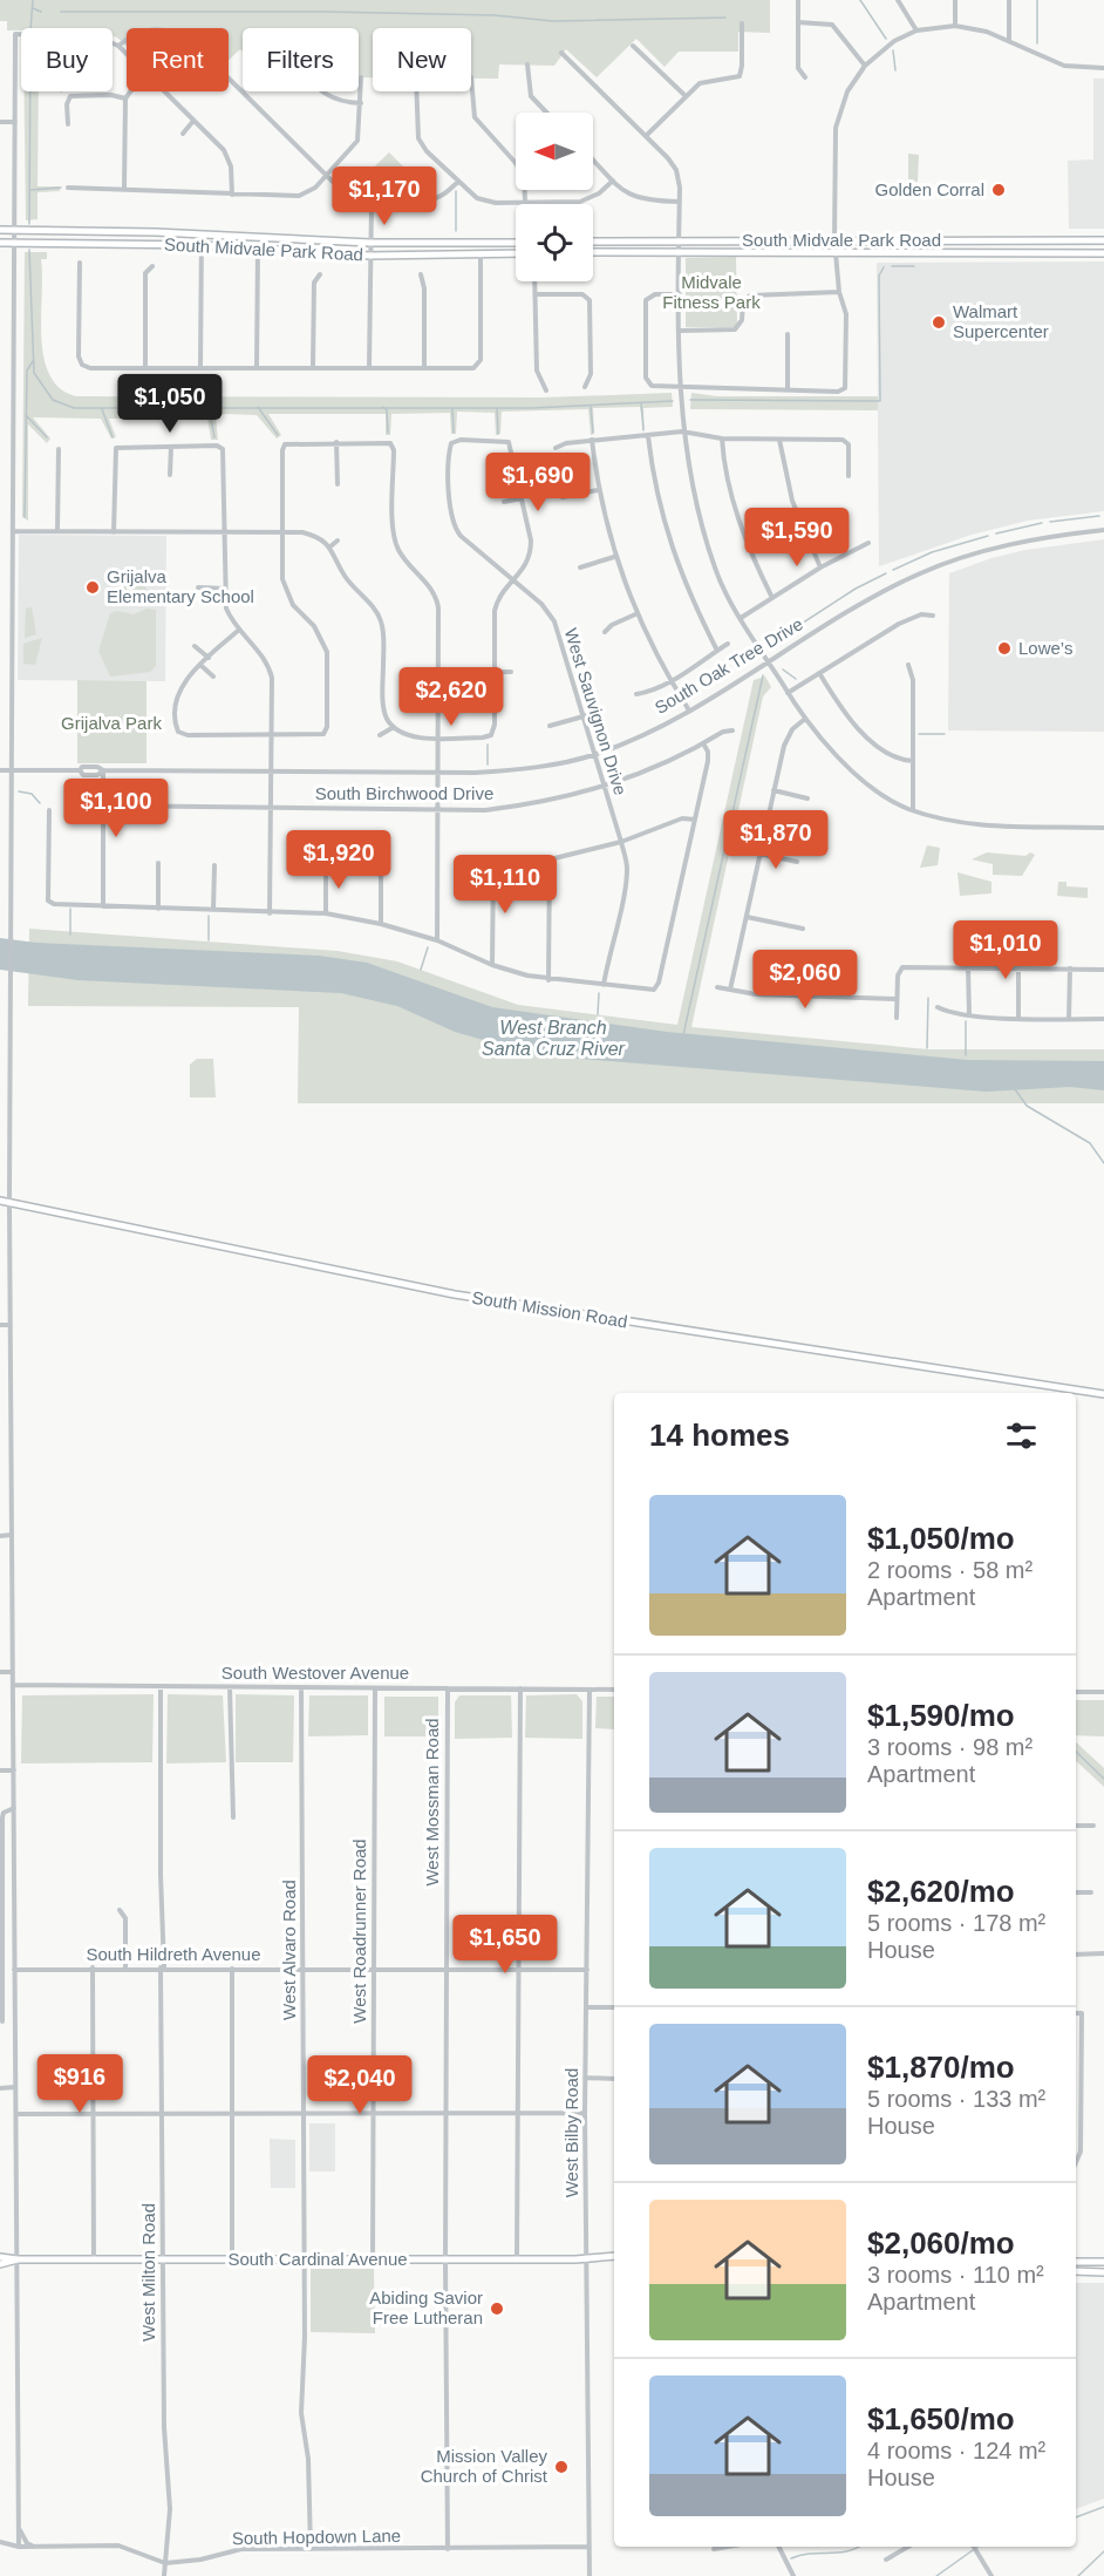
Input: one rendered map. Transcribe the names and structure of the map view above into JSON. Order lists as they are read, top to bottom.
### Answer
{
  "streets": {
    "main road": ["South Midvale Park Road", "South Mission Road", "South Cardinal Avenue"],
    "street": [
      "South Oak Tree Drive",
      "West Sauvignon Drive",
      "South Birchwood Drive",
      "South Westover Avenue",
      "West Mossman Road",
      "West Roadrunner Road",
      "West Alvaro Road",
      "South Hildreth Avenue",
      "West Bilby Road",
      "West Milton Road",
      "South Hopdown Lane"
    ]
  },
  "crossings": [
    ["South Oak Tree Drive", "West Sauvignon Drive"],
    ["West Sauvignon Drive", "South Birchwood Drive"],
    ["South Westover Avenue", "West Mossman Road"],
    ["South Westover Avenue", "West Roadrunner Road"],
    ["South Westover Avenue", "West Alvaro Road"],
    ["South Westover Avenue", "West Bilby Road"],
    ["South Westover Avenue", "West Milton Road"],
    ["West Mossman Road", "South Hildreth Avenue"],
    ["West Mossman Road", "South Cardinal Avenue"],
    ["West Mossman Road", "South Hopdown Lane"],
    ["West Roadrunner Road", "South Hildreth Avenue"],
    ["West Roadrunner Road", "South Cardinal Avenue"],
    ["West Alvaro Road", "South Hildreth Avenue"],
    ["West Alvaro Road", "South Cardinal Avenue"],
    ["West Alvaro Road", "South Hopdown Lane"],
    ["South Hildreth Avenue", "West Bilby Road"],
    ["South Hildreth Avenue", "West Milton Road"],
    ["West Bilby Road", "South Cardinal Avenue"],
    ["West Bilby Road", "South Hopdown Lane"],
    ["South Cardinal Avenue", "West Milton Road"],
    ["West Milton Road", "South Hopdown Lane"]
  ],
  "water": ["West Branch Santa Cruz River"],
  "parks": ["Midvale Fitness Park", "Grijalva Park"],
  "places": [
    "Golden Corral",
    "Walmart Supercenter",
    "Grijalva Elementary School",
    "Lowe’s",
    "Abiding Savior Free Lutheran",
    "Mission Valley Church of Christ"
  ],
  "north": "left",
  "page": {
    "chip": [
      "Buy",
      "Rent",
      "Filters",
      "New"
    ],
    "price": [
      "$1,170",
      "$1,050",
      "$1,690",
      "$1,590",
      "$2,620",
      "$1,100",
      "$1,870",
      "$1,920",
      "$1,110",
      "$1,010",
      "$2,060",
      "$1,650",
      "$916",
      "$2,040"
    ],
    "heading": "14 homes",
    "list": [
      {
        "name": "$1,050/mo",
        "note": "2 rooms · 58 m² · Apartment"
      },
      {
        "name": "$1,590/mo",
        "note": "3 rooms · 98 m² · Apartment"
      },
      {
        "name": "$2,620/mo",
        "note": "5 rooms · 178 m² · House"
      },
      {
        "name": "$1,870/mo",
        "note": "5 rooms · 133 m² · House"
      },
      {
        "name": "$2,060/mo",
        "note": "3 rooms · 110 m² · Apartment"
      },
      {
        "name": "$1,650/mo",
        "note": "4 rooms · 124 m² · House"
      }
    ]
  }
}
